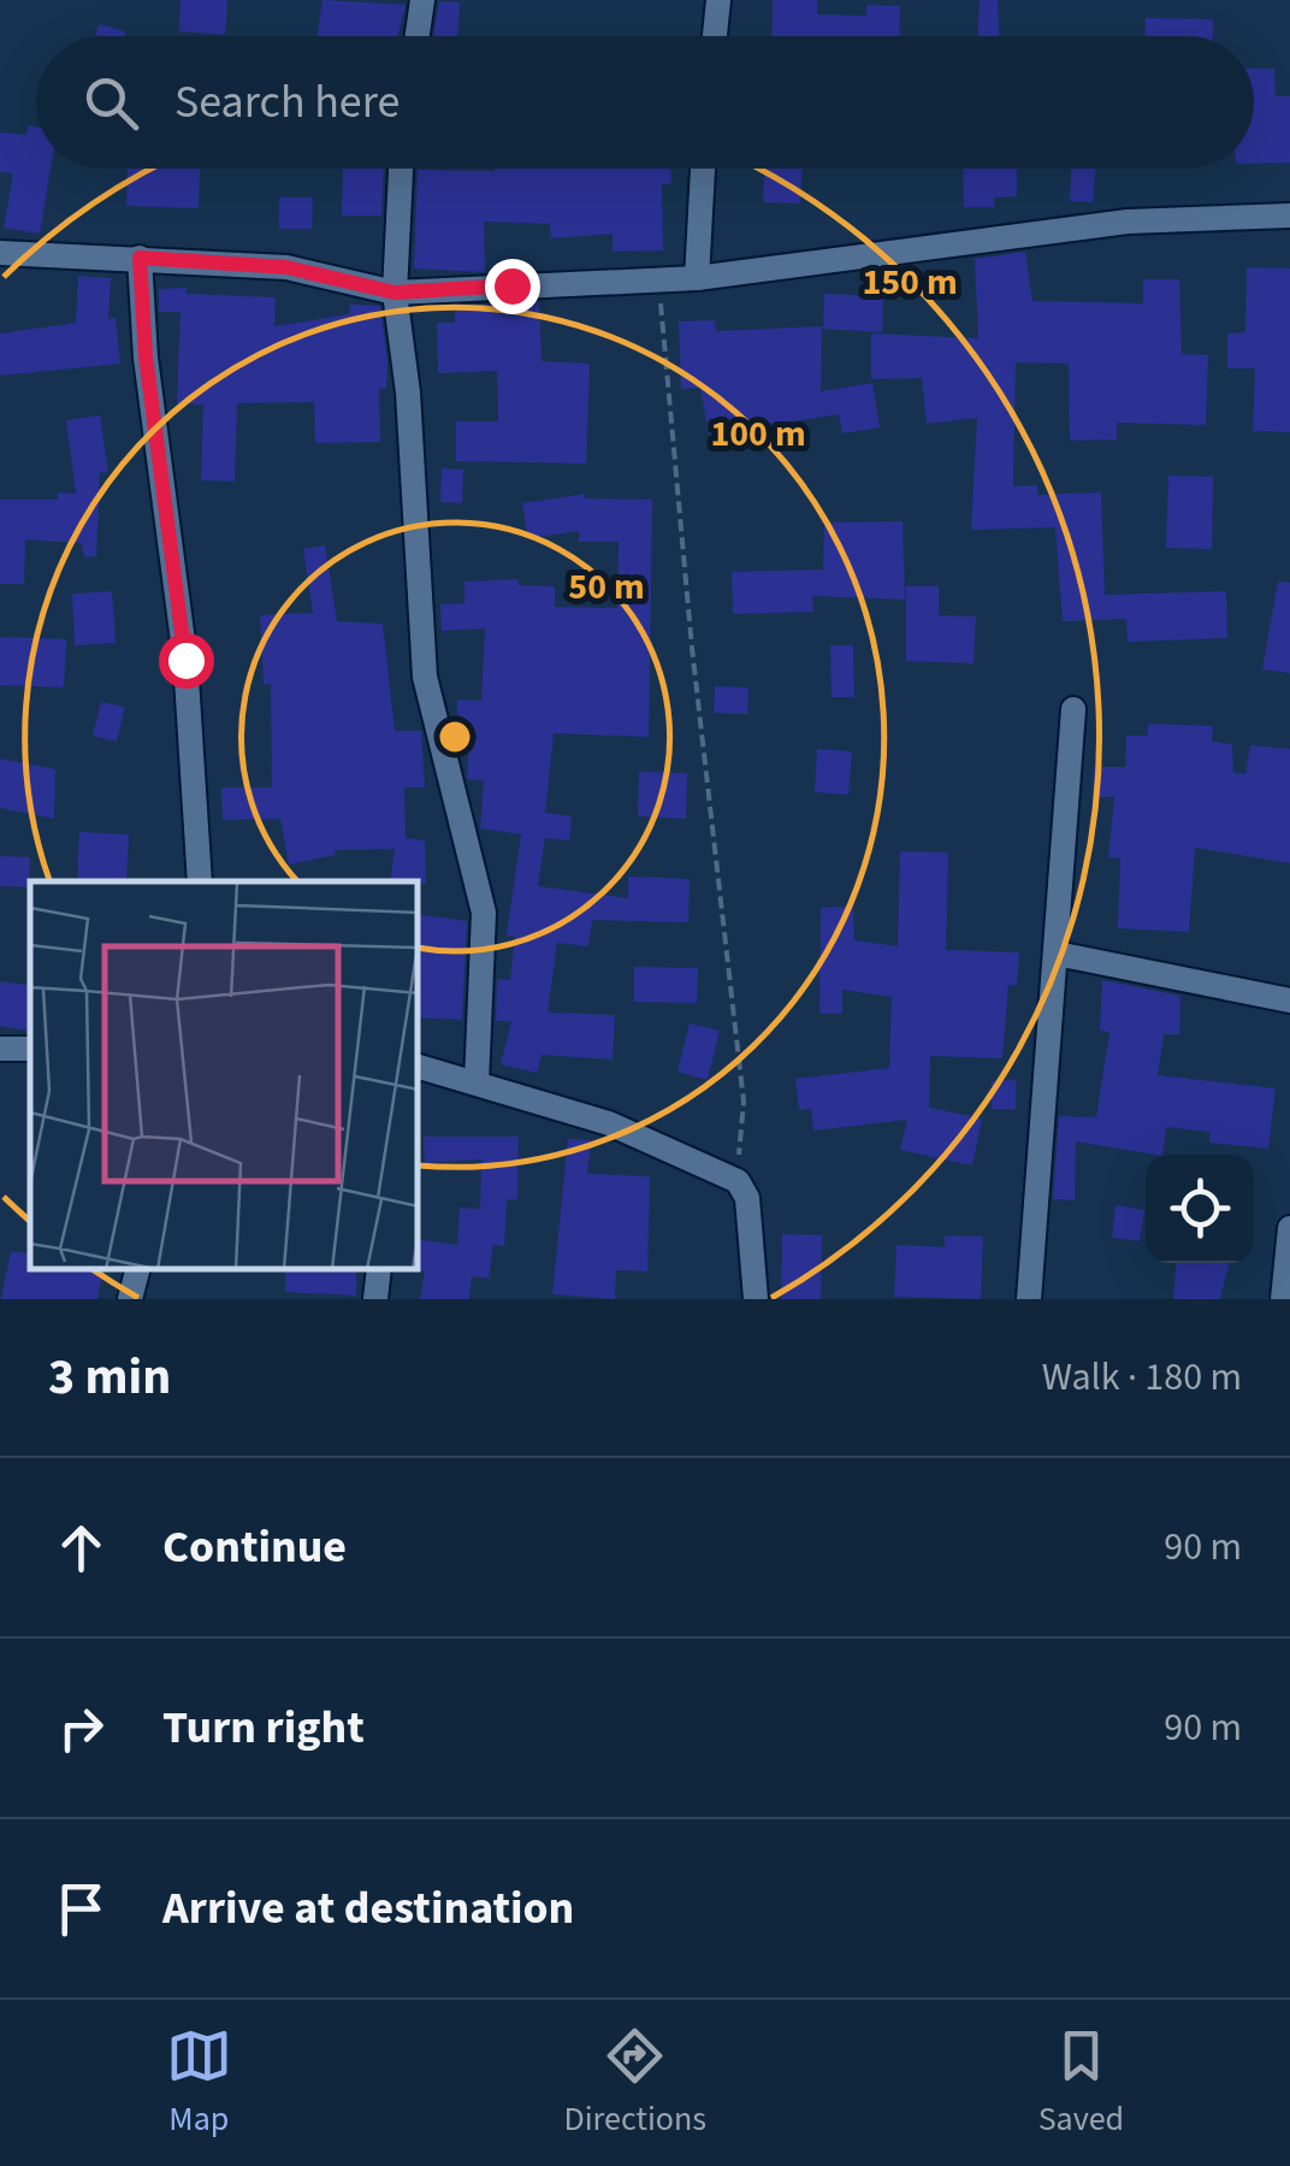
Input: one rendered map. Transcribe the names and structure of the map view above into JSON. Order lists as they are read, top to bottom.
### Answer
{
  "page": {
    "search": "Search here",
    "heading": ["3 min", "Walk · 180 m"],
    "list": [
      ["Continue", "90 m"],
      ["Turn right", "90 m"],
      "Arrive at destination"
    ],
    "nav": ["Map", "Directions", "Saved"]
  },
  "rings": ["150 m", "100 m", "50 m"]
}
